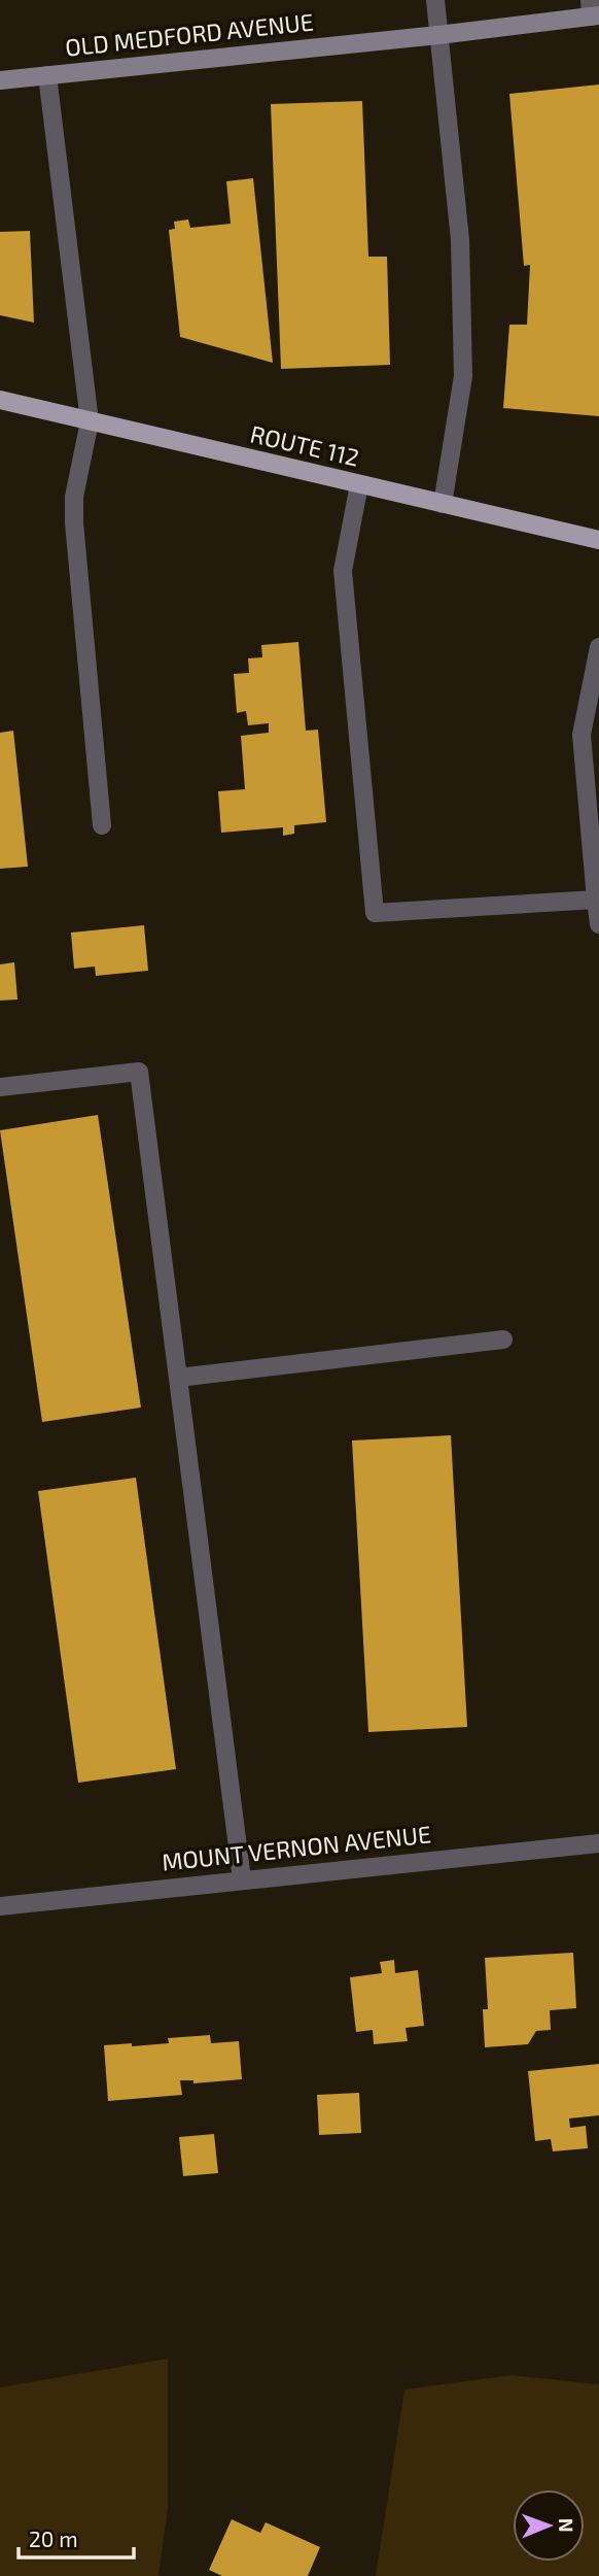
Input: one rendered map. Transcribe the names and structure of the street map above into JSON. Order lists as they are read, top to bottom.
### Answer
{
  "streets": {
    "main road": ["ROUTE 112"],
    "street": ["OLD MEDFORD AVENUE", "MOUNT VERNON AVENUE"]
  },
  "scale_bar": "20 m",
  "north": "right"
}
